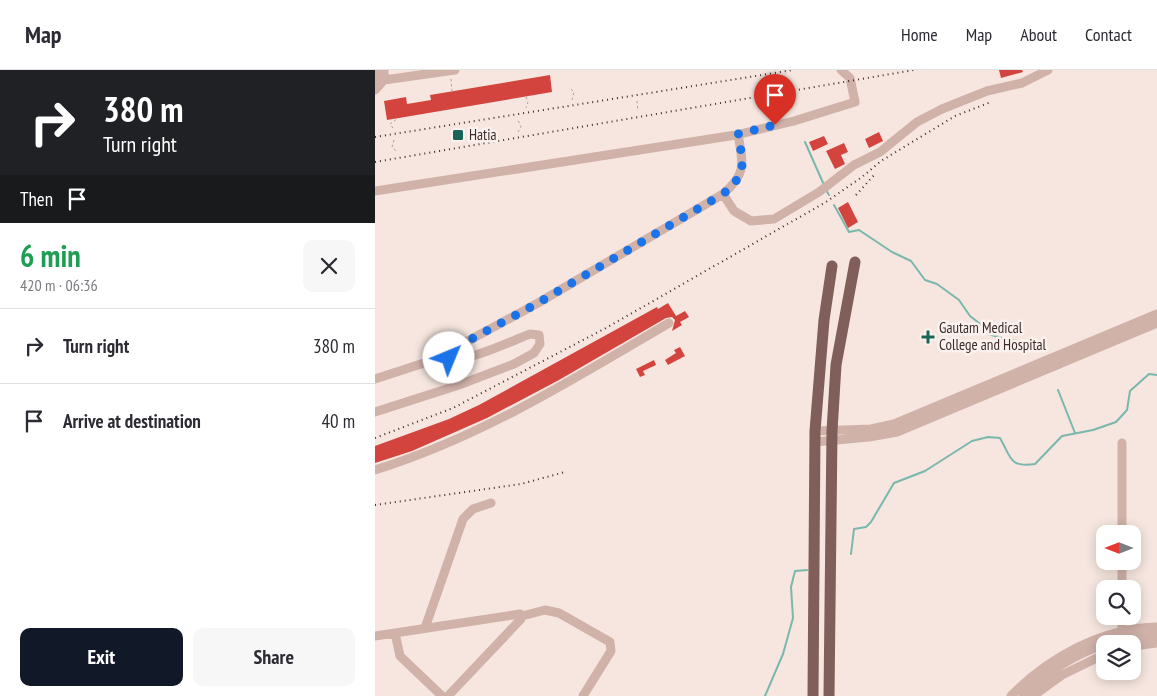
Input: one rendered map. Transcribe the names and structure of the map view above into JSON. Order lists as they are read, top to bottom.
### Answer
{
  "places": {
    "transit": ["Hatia"],
    "health": ["Gautam Medical College and Hospital"]
  },
  "north": "left",
  "page": {
    "header": "Map",
    "nav": [
      "Home",
      "Map",
      "About",
      "Contact"
    ],
    "turn": ["380 m", "Turn right"],
    "then": "Then",
    "heading": ["6 min", "420 m · 06:36"],
    "list": [
      {
        "name": "Turn right",
        "value": "380 m"
      },
      {
        "name": "Arrive at destination",
        "value": "40 m"
      }
    ],
    "buttons": ["Exit", "Share"]
  }
}
